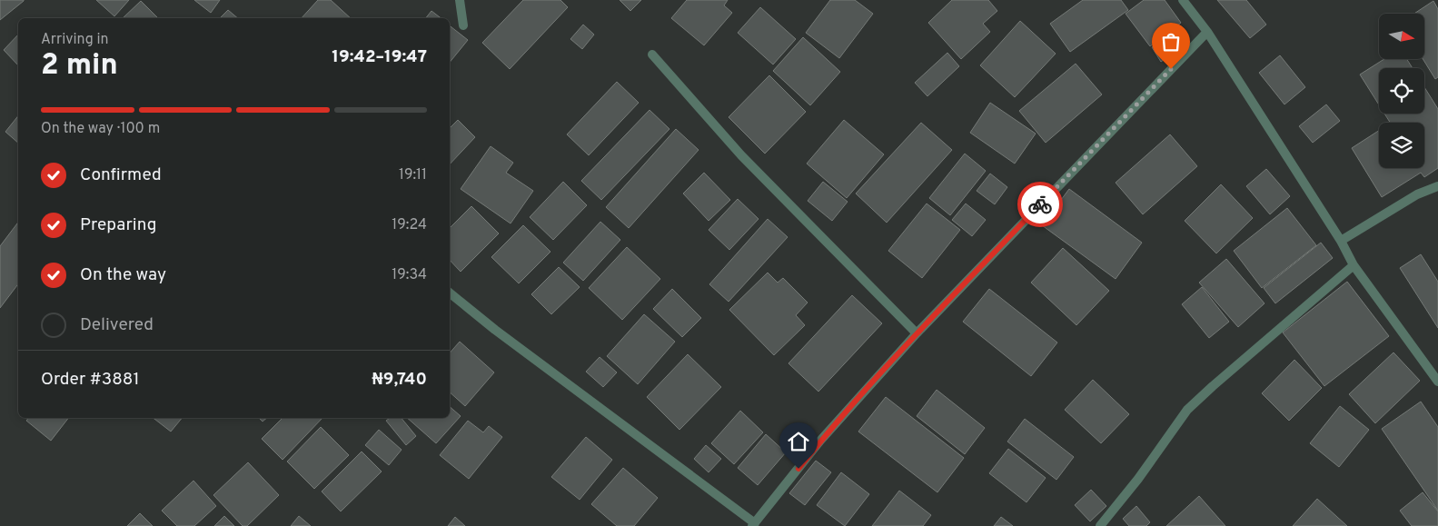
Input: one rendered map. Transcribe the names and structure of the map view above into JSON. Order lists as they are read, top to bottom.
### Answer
{
  "north": "right",
  "page": {
    "heading": ["2 min", "Arriving in", "19:42–19:47"],
    "panel": ["Order #3881", "₦9,740"],
    "bar": "On the way · 100 m",
    "list": [
      ["Confirmed", "19:11"],
      ["Preparing", "19:24"],
      ["On the way", "19:34"],
      "Delivered"
    ]
  }
}
